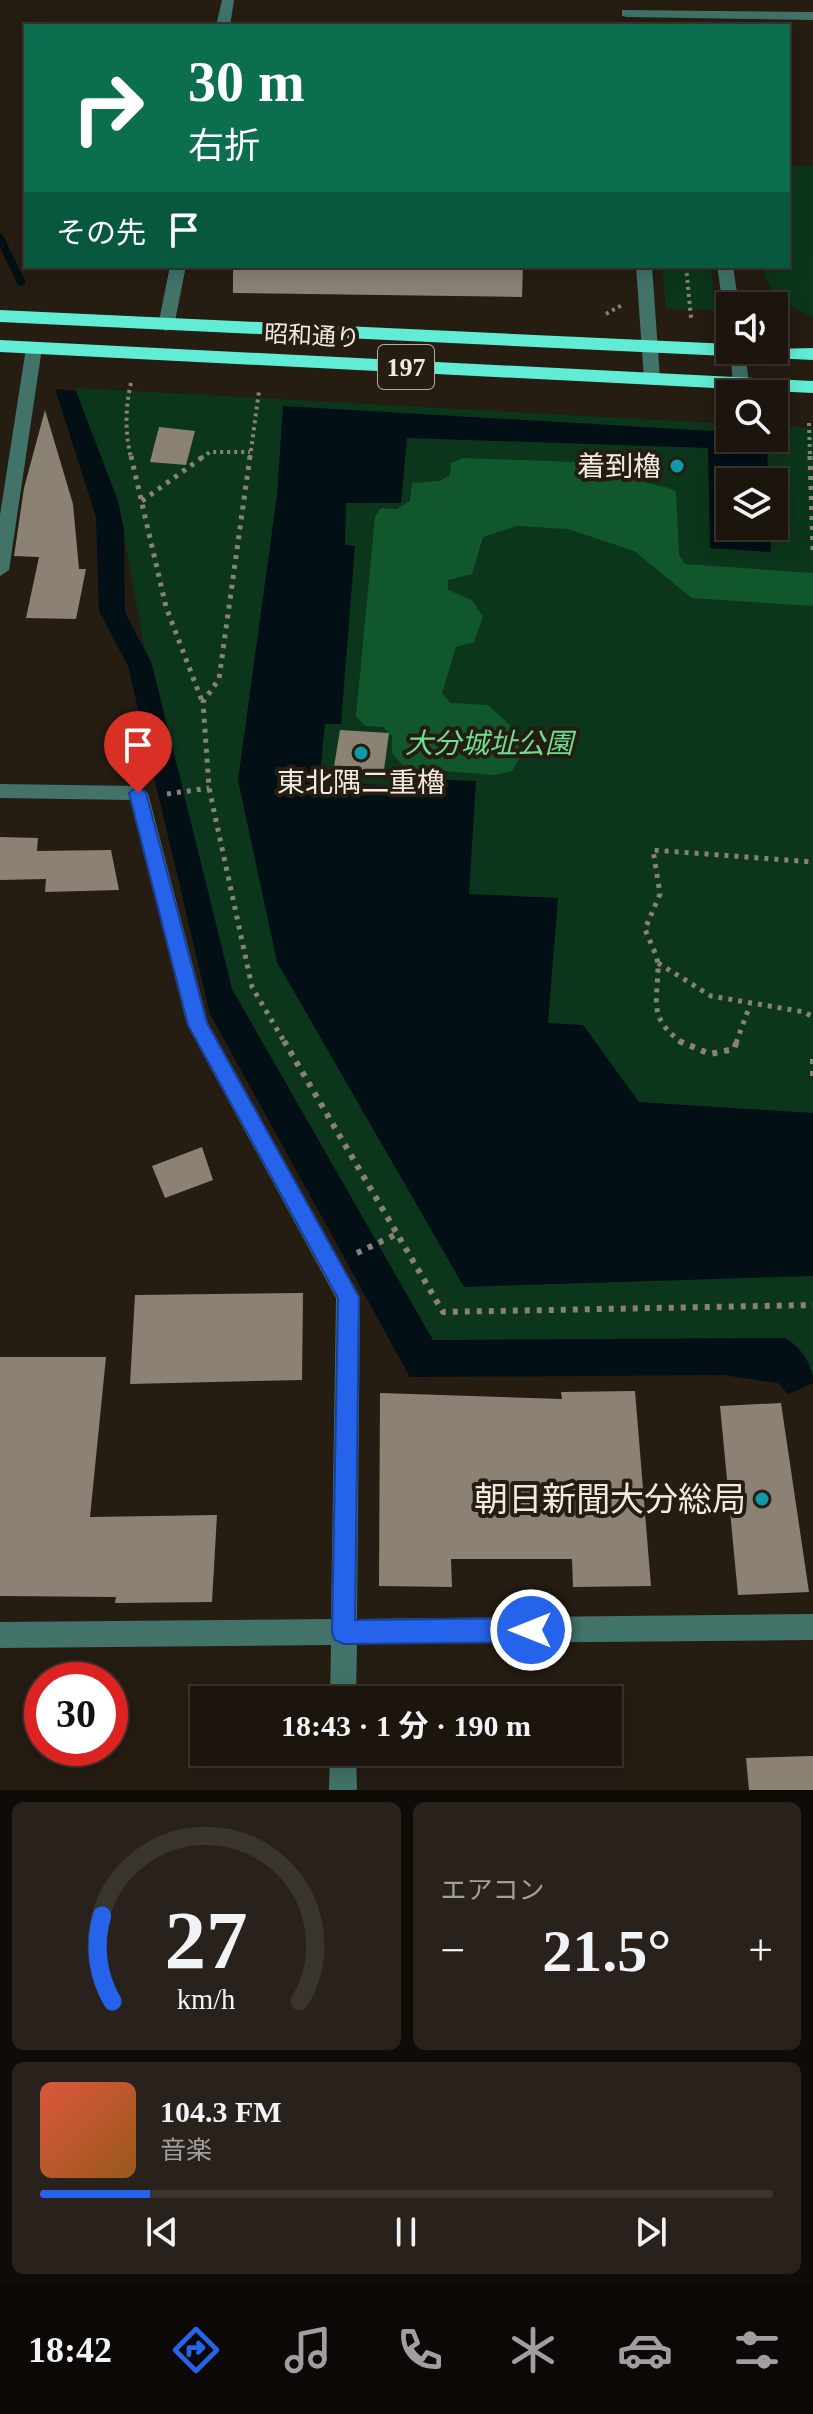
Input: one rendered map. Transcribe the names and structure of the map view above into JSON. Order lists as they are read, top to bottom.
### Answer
{
  "streets": {
    "highway": ["昭和通り", "197"]
  },
  "parks": ["大分城址公園"],
  "places": ["着到櫓", "東北隅二重櫓", "朝日新聞大分総局"],
  "page": {
    "turn": ["30 m", "右折"],
    "then": "その先",
    "limit": "30",
    "trip": "18:43 · 1 分 · 190 m",
    "tile": "エアコン",
    "heat": ["−", "21.5°", "+"],
    "song": ["104.3 FM", "音楽"],
    "tabs": "18:42",
    "gauge": ["27", "km/h"]
  }
}
